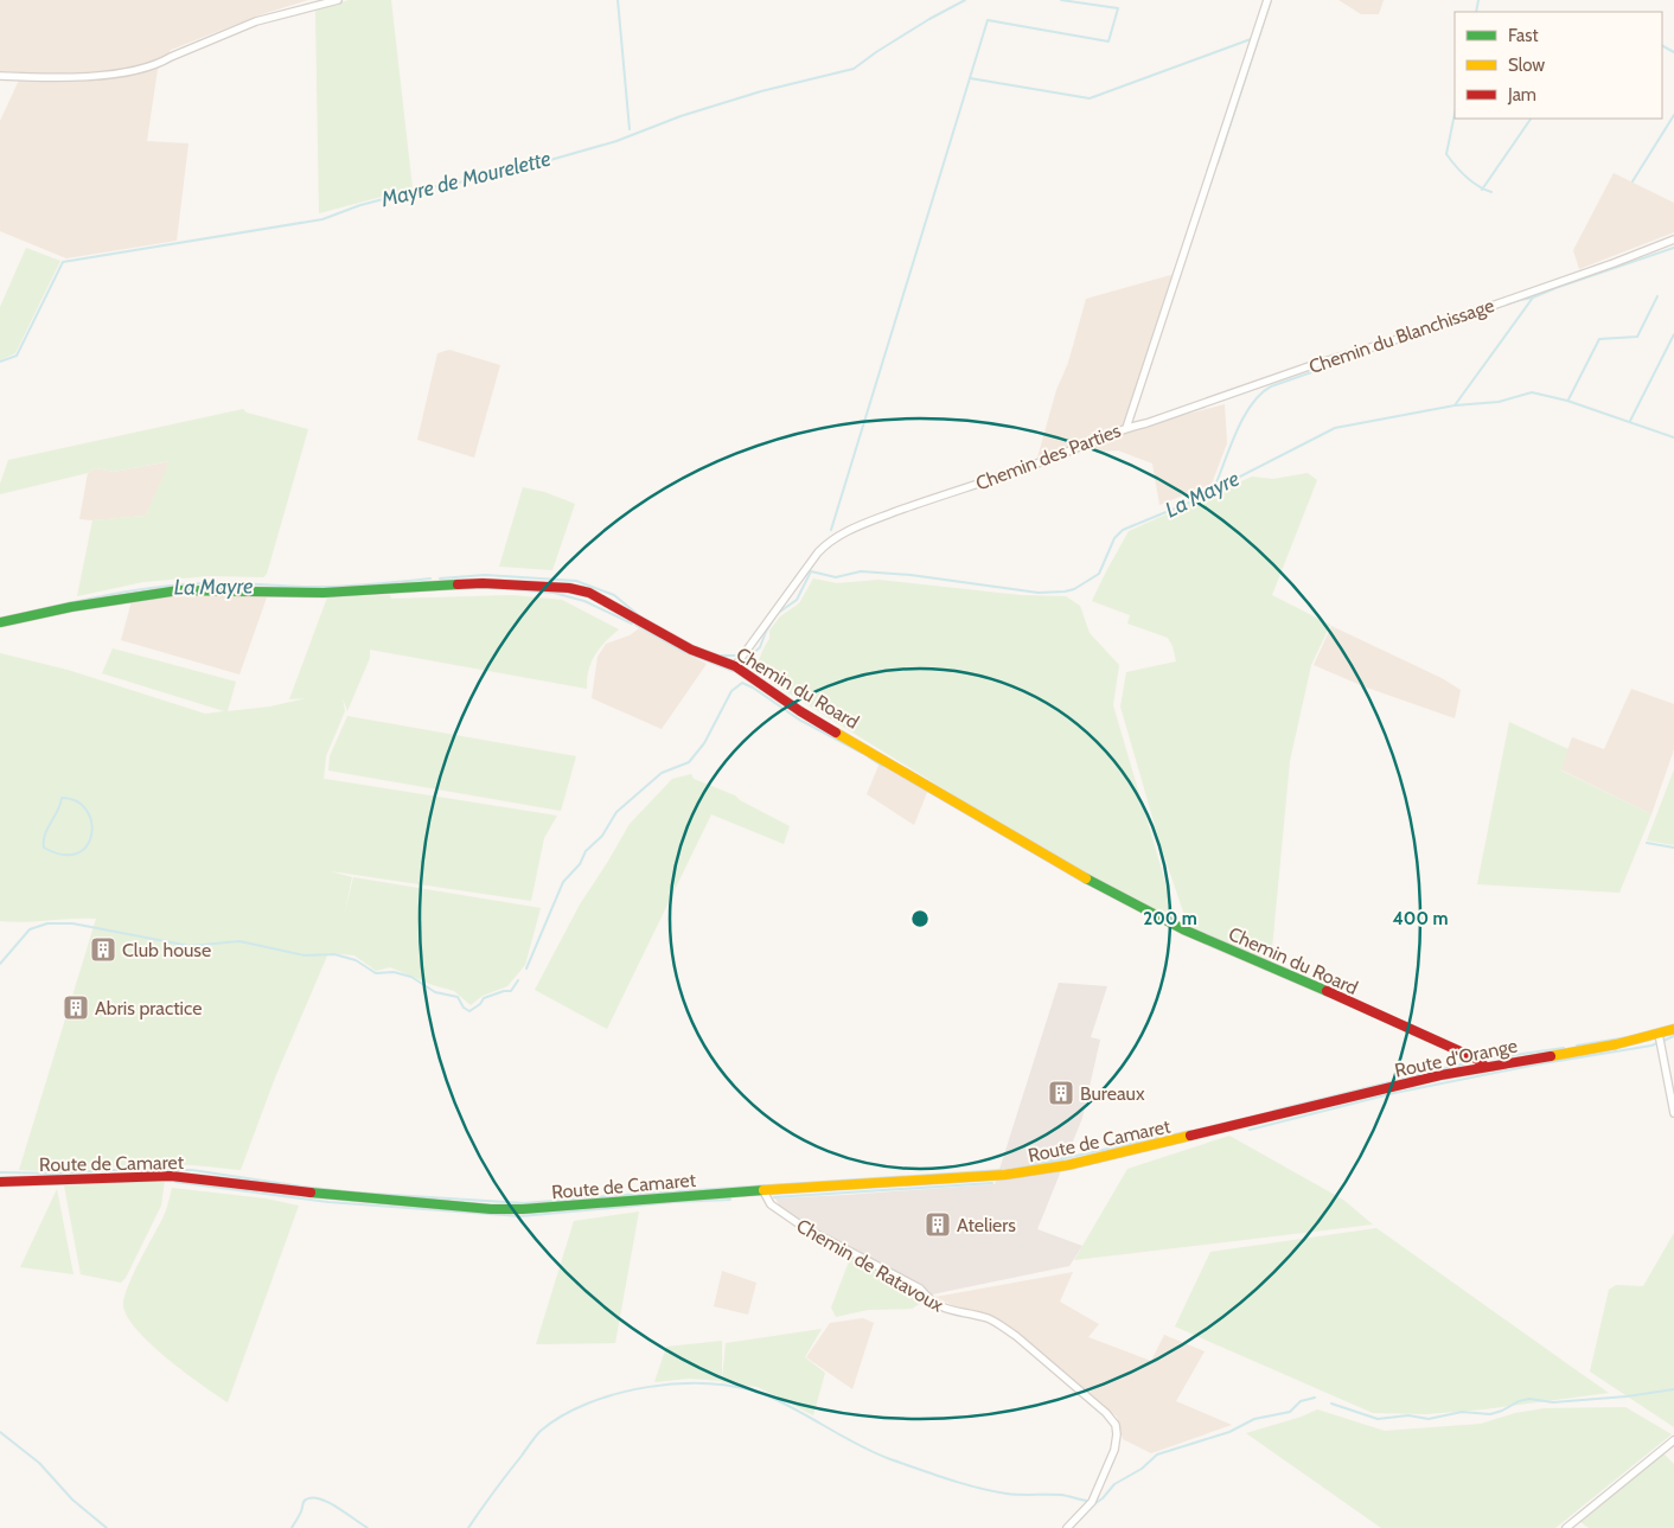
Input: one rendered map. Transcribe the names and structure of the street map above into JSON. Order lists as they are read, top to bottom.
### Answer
{
  "streets": {
    "main road": ["Chemin du Roard", "Route d'Orange", "Route de Camaret"],
    "street": ["Chemin du Blanchissage", "Chemin des Parties", "Chemin de Ratavoux"]
  },
  "crossings": [
    ["Chemin du Blanchissage", "Chemin des Parties"],
    ["Chemin des Parties", "Chemin du Roard"],
    ["Chemin du Roard", "Route d'Orange"],
    ["Route d'Orange", "Route de Camaret"],
    ["Route de Camaret", "Chemin de Ratavoux"]
  ],
  "water": ["Mayre de Mourelette", "La Mayre"],
  "places": {
    "building": [
      "Club house",
      "Abris practice",
      "Bureaux",
      "Ateliers"
    ]
  },
  "legend": ["Fast", "Slow", "Jam"],
  "rings": ["200 m", "400 m"]
}
